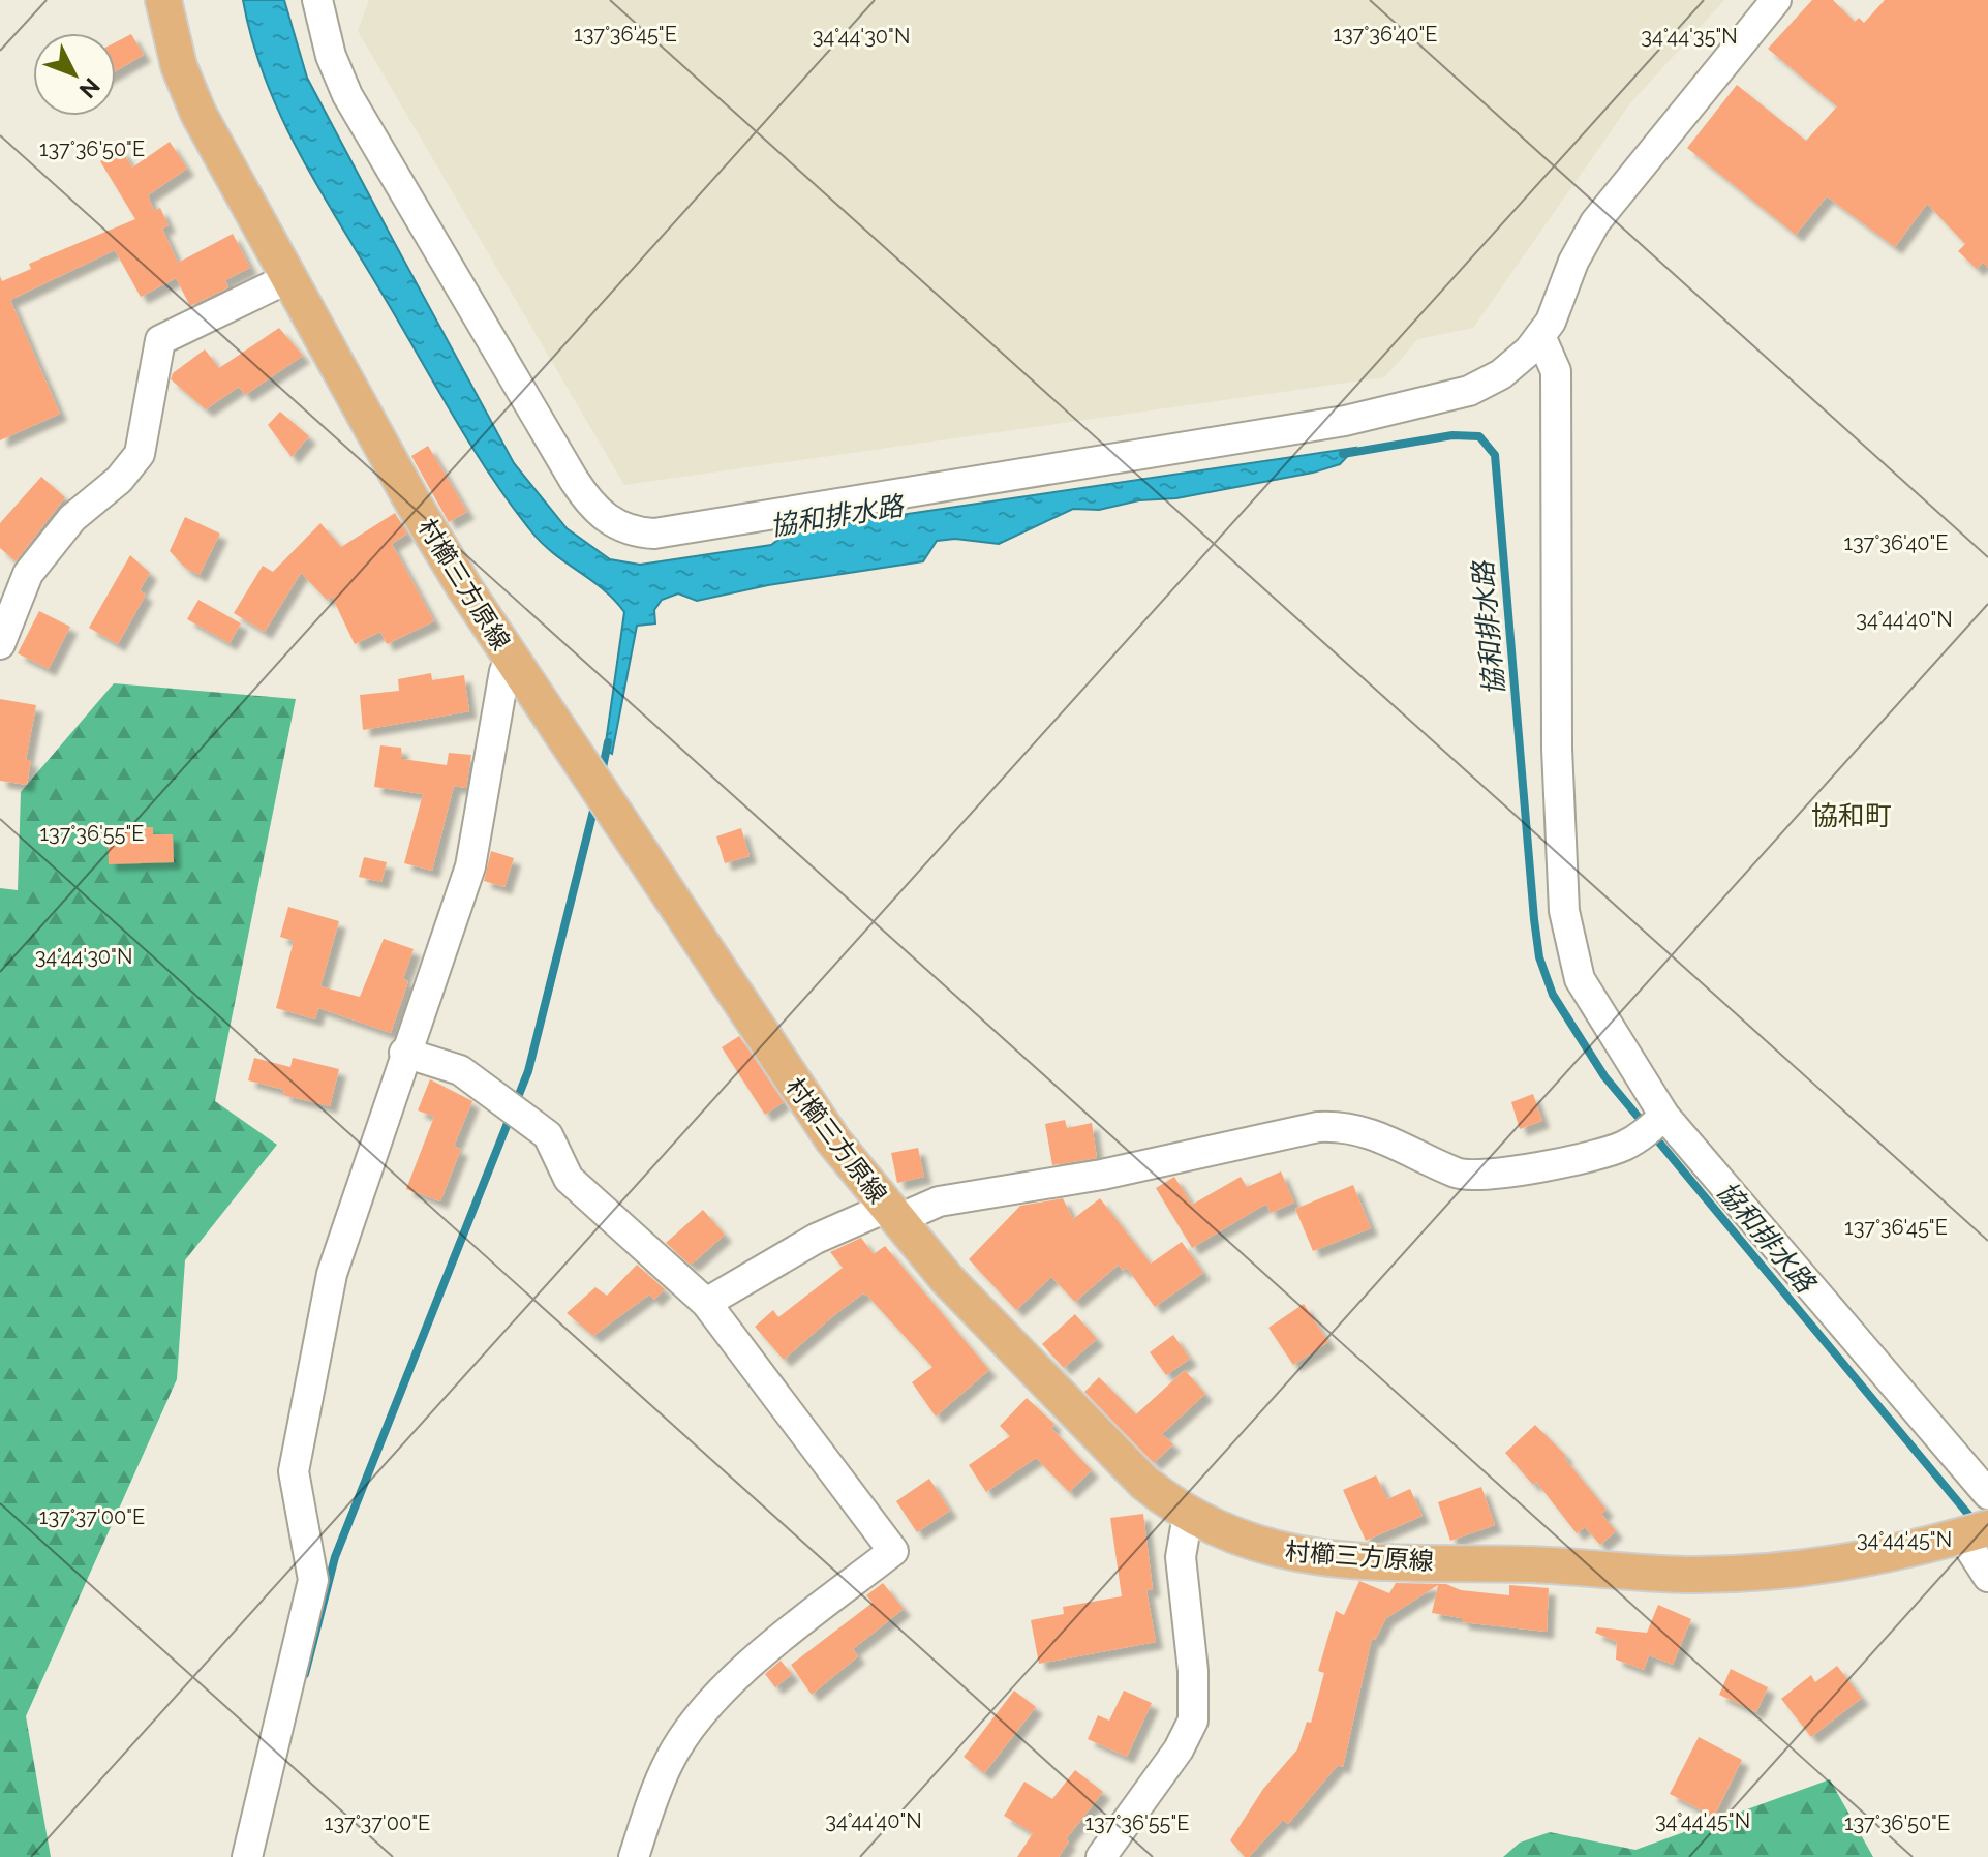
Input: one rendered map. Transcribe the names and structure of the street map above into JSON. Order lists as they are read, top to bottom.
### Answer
{
  "streets": {
    "main road": ["村櫛三方原線"]
  },
  "districts": ["協和町"],
  "water": ["協和排水路"],
  "north": "bottom right",
  "coordinates": [
    "137°36'45\"E",
    "137°36'40\"E",
    "34°44'30\"N",
    "34°44'35\"N",
    "137°36'50\"E",
    "34°44'40\"N",
    "137°36'55\"E",
    "137°37'00\"E",
    "34°44'45\"N"
  ]
}
